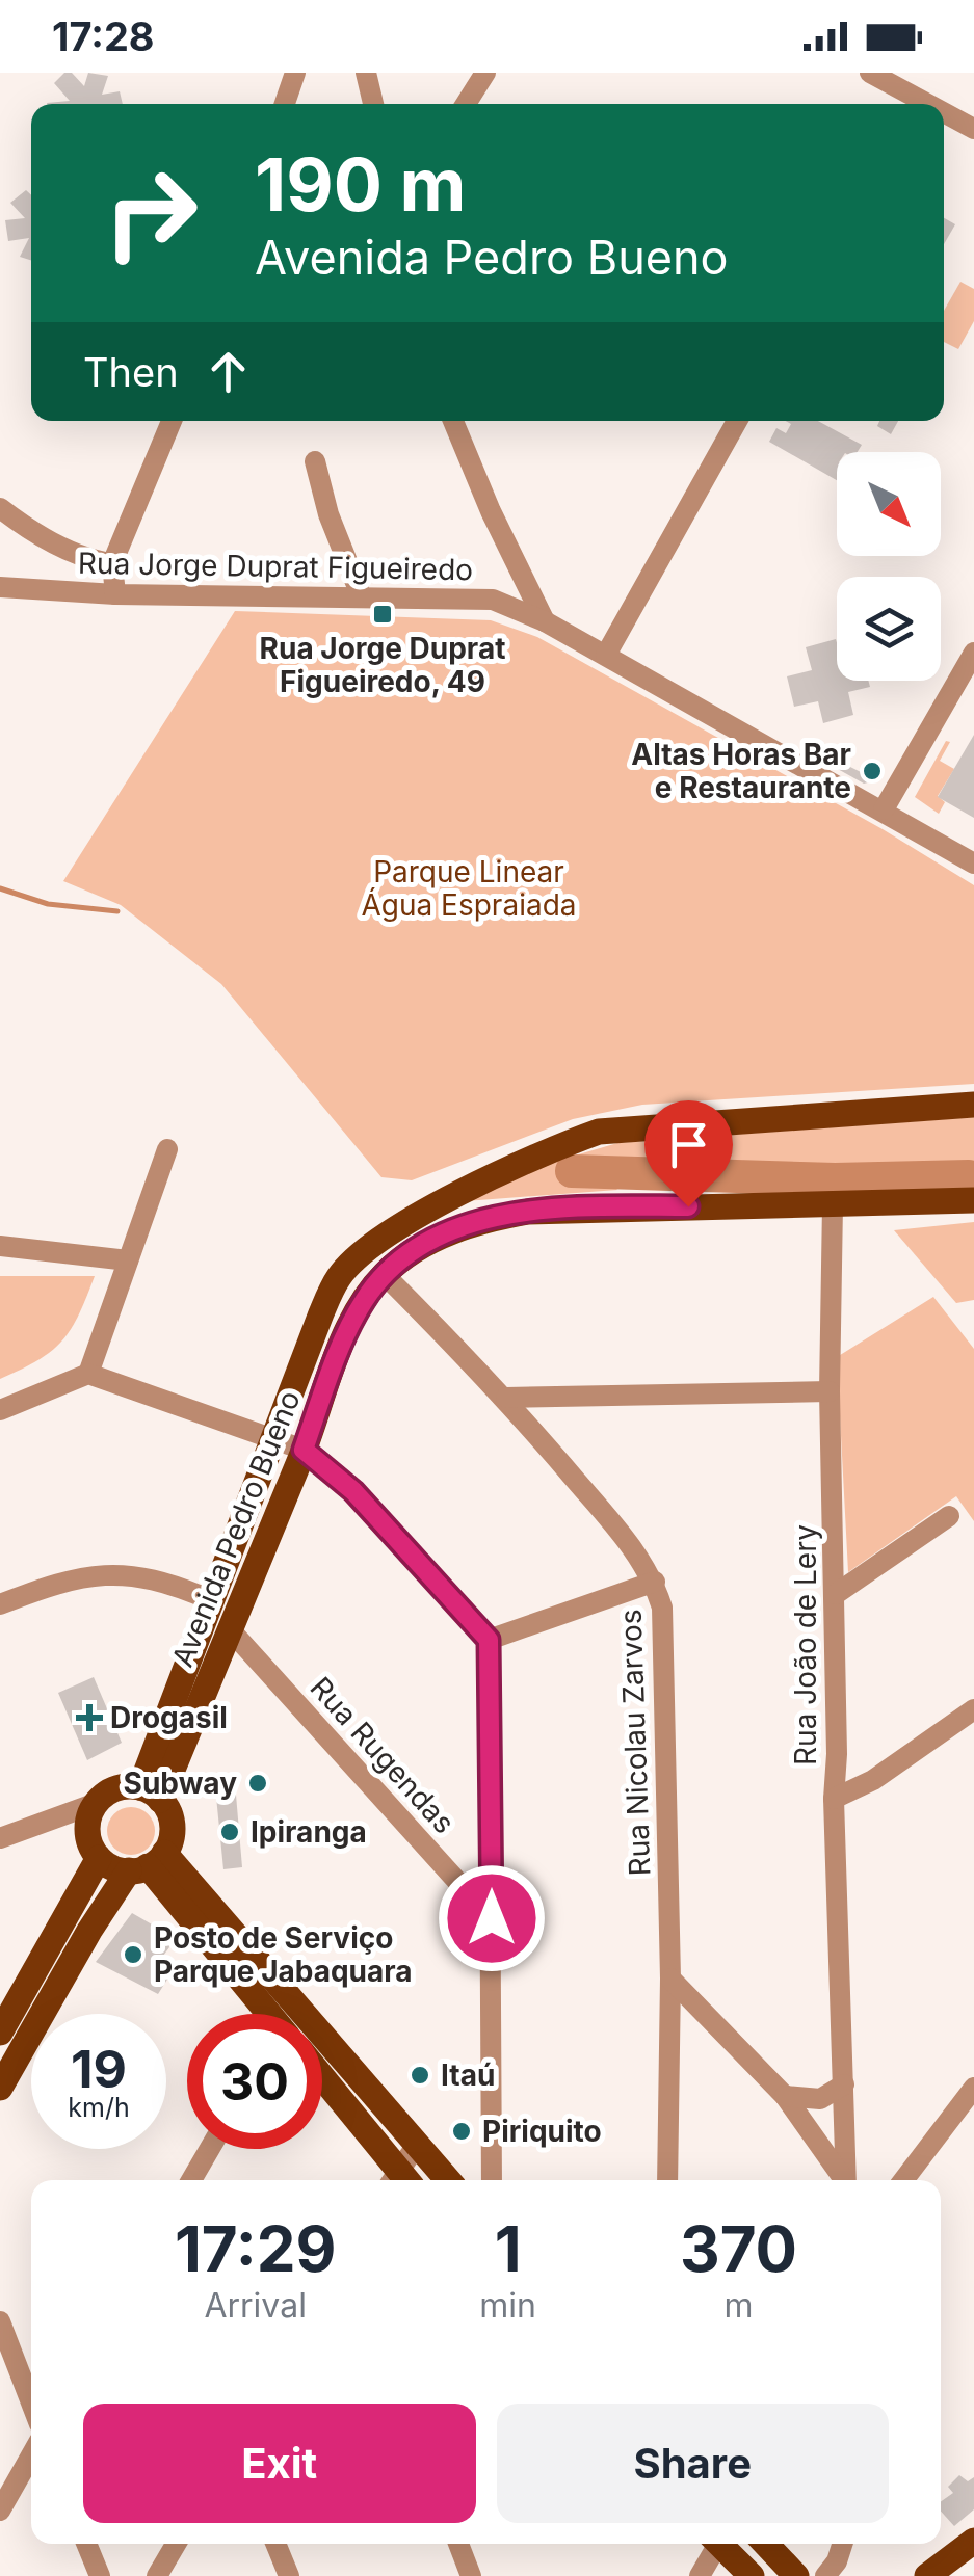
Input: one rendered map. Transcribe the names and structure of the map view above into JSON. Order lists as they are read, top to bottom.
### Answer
{
  "streets": {
    "main road": ["Avenida Pedro Bueno"],
    "street": [
      "Rua Jorge Duprat Figueiredo",
      "Rua João de Lery",
      "Rua Nicolau Zarvos",
      "Rua Rugendas"
    ]
  },
  "crossings": [
    ["Avenida Pedro Bueno", "Rua João de Lery"],
    ["Avenida Pedro Bueno", "Rua Nicolau Zarvos"],
    ["Avenida Pedro Bueno", "Rua Rugendas"]
  ],
  "parks": ["Parque Linear Água Espraiada"],
  "places": {
    "transit": ["Rua Jorge Duprat Figueiredo, 49"],
    "other": [
      "Altas Horas Bar e Restaurante",
      "Subway",
      "Ipiranga",
      "Posto de Serviço Parque Jabaquara",
      "Itaú",
      "Piriquito"
    ],
    "health": ["Drogasil"]
  },
  "north": "bottom right",
  "page": {
    "status": "17:28",
    "turn": ["190 m", "Avenida Pedro Bueno"],
    "then": "Then",
    "speed": "19 km/h",
    "limit": "30",
    "eta": [
      "17:29",
      "Arrival",
      "1",
      "min",
      "370",
      "m"
    ],
    "buttons": ["Exit", "Share"]
  }
}
